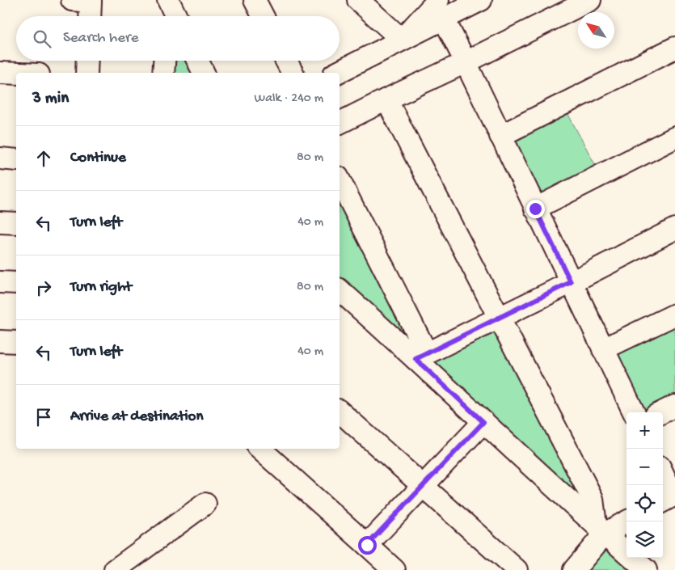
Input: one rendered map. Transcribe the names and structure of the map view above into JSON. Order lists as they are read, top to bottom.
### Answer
{
  "north": "top left",
  "page": {
    "search": "Search here",
    "heading": ["3 min", "Walk · 240 m"],
    "list": [
      ["Continue", "80 m"],
      ["Turn left", "40 m"],
      ["Turn right", "80 m"],
      ["Turn left", "40 m"],
      "Arrive at destination"
    ],
    "map_buttons": ["+", "−"]
  }
}
